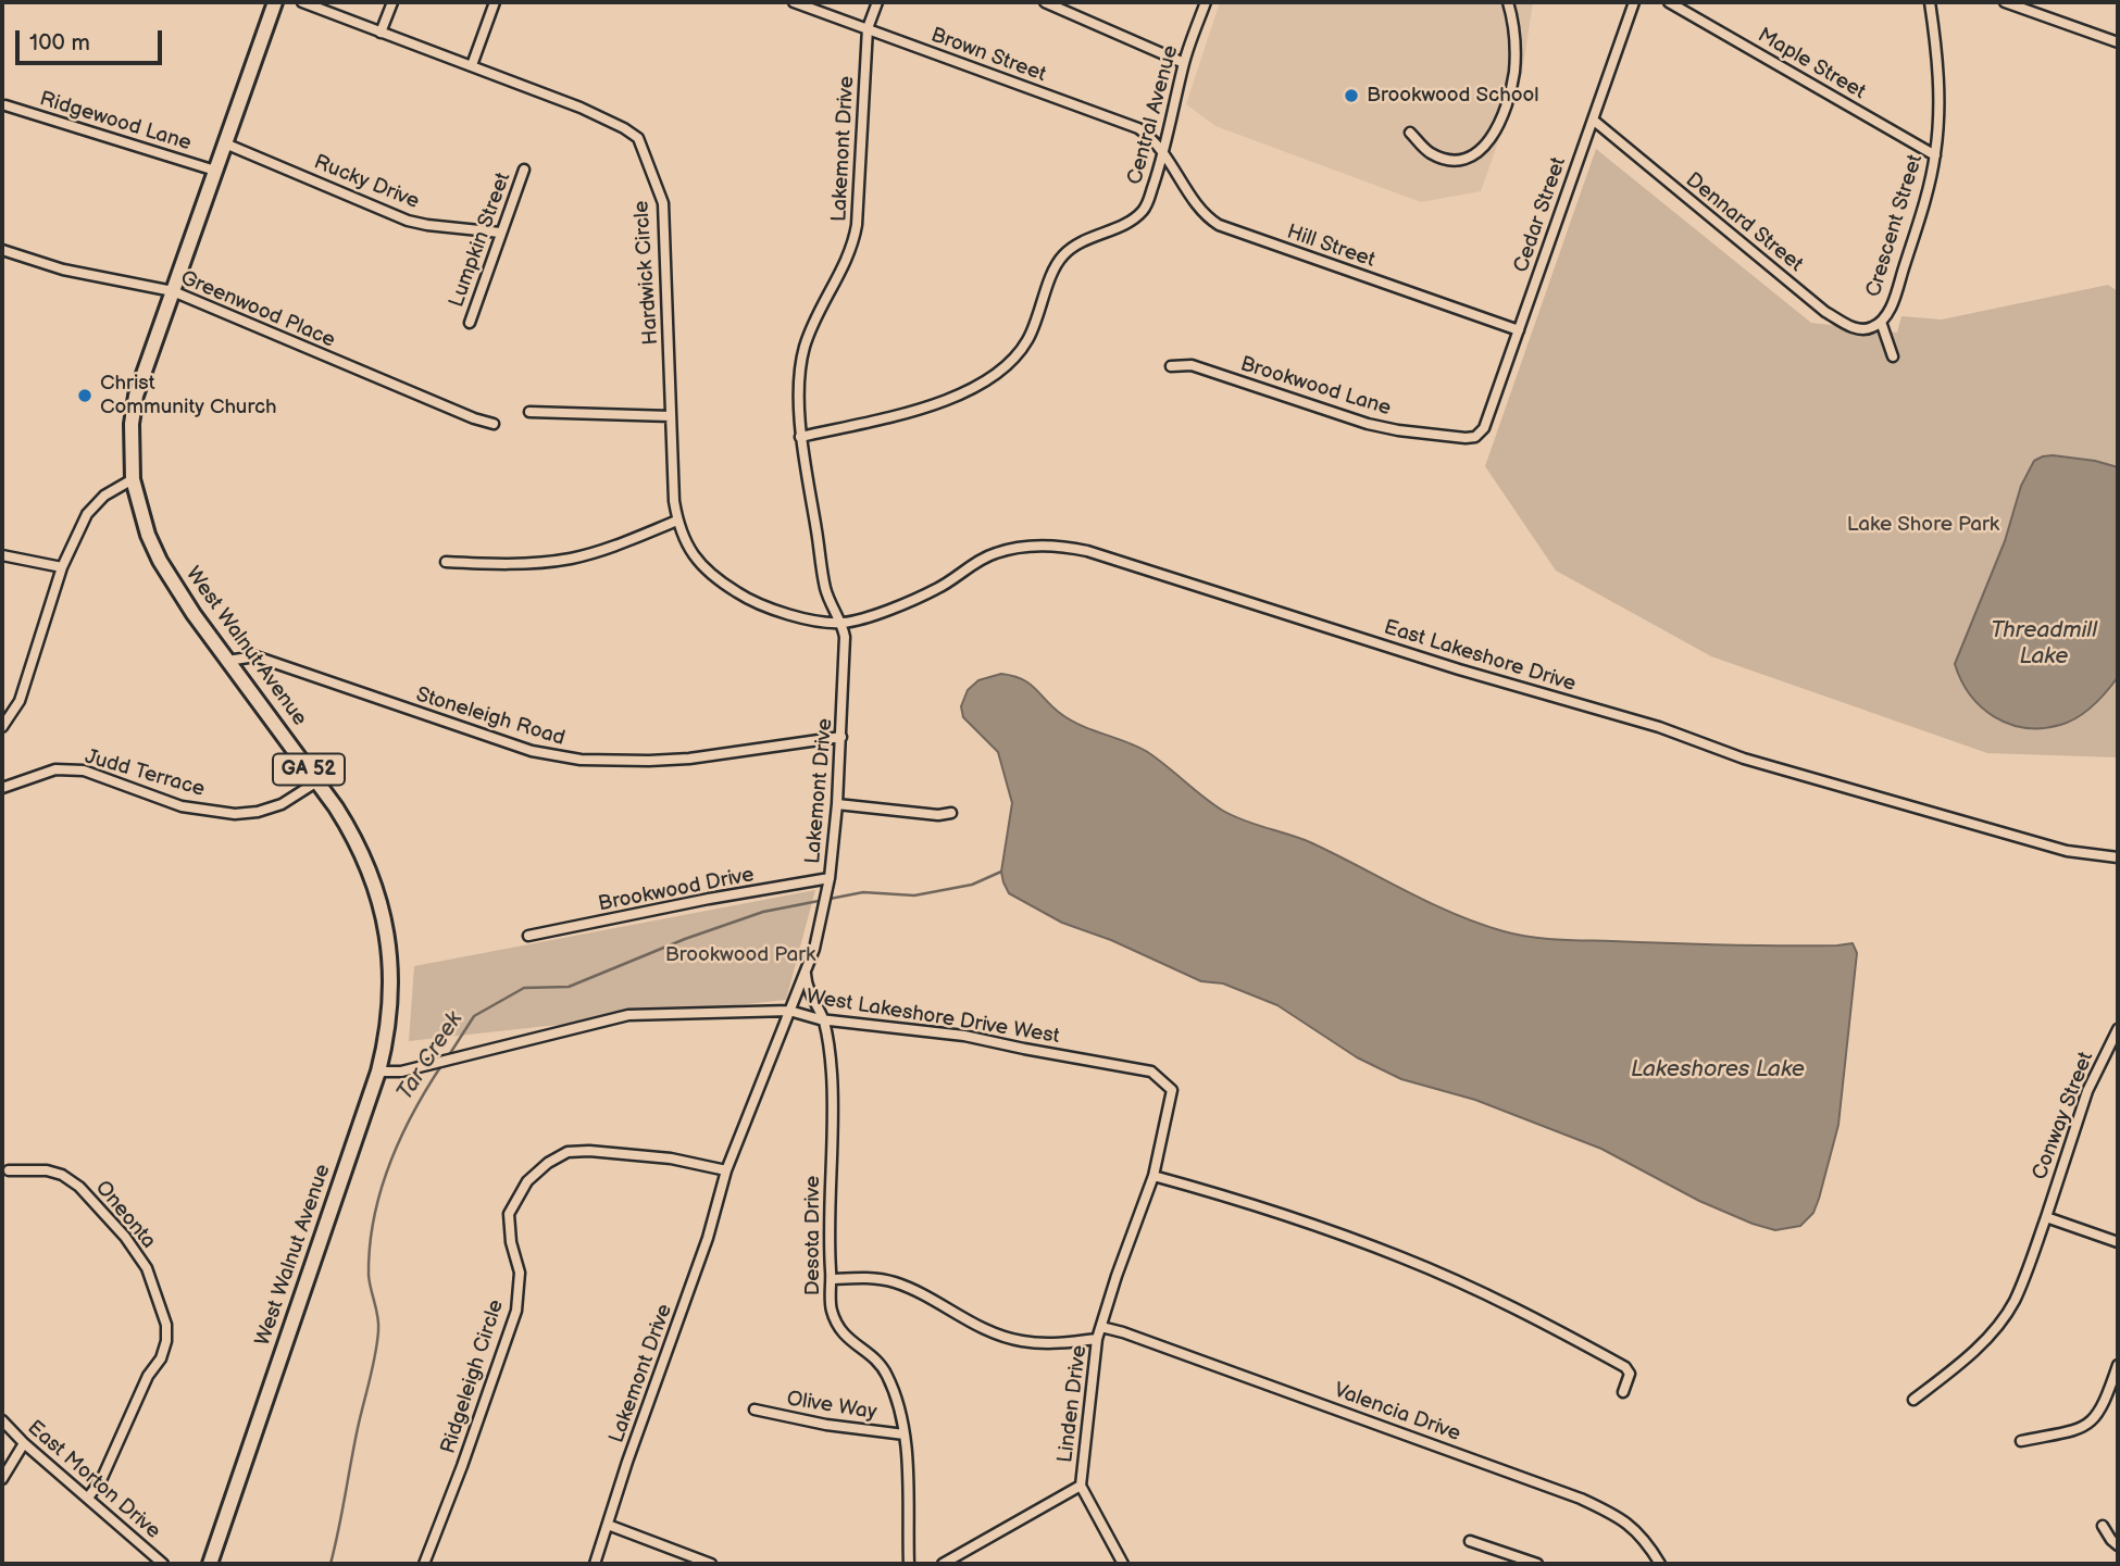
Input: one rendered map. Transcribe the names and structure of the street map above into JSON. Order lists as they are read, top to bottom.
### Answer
{
  "streets": {
    "main road": ["West Walnut Avenue", "GA 52"],
    "street": [
      "Brown Street",
      "Maple Street",
      "Central Avenue",
      "Ridgewood Lane",
      "Lakemont Drive",
      "Rucky Drive",
      "Cedar Street",
      "Dennard Street",
      "Crescent Street",
      "Lumpkin Street",
      "Hill Street",
      "Hardwick Circle",
      "Greenwood Place",
      "Brookwood Lane",
      "East Lakeshore Drive",
      "Stoneleigh Road",
      "Judd Terrace",
      "Brookwood Drive",
      "West Lakeshore Drive West",
      "Conway Street",
      "Oneonta",
      "Desota Drive",
      "Ridgeleigh Circle",
      "Linden Drive",
      "Olive Way",
      "Valencia Drive",
      "East Morton Drive"
    ]
  },
  "crossings": [
    ["Brown Street", "Central Avenue"],
    ["Brown Street", "Lakemont Drive"],
    ["Brown Street", "Hill Street"],
    ["Maple Street", "Crescent Street"],
    ["Central Avenue", "Lakemont Drive"],
    ["Central Avenue", "Hill Street"],
    ["Ridgewood Lane", "West Walnut Avenue"],
    ["Lakemont Drive", "Hardwick Circle"],
    ["Lakemont Drive", "East Lakeshore Drive"],
    ["Lakemont Drive", "Stoneleigh Road"],
    ["Lakemont Drive", "Brookwood Drive"],
    ["Lakemont Drive", "West Lakeshore Drive West"],
    ["Lakemont Drive", "Desota Drive"],
    ["Lakemont Drive", "Ridgeleigh Circle"],
    ["Rucky Drive", "Lumpkin Street"],
    ["Rucky Drive", "West Walnut Avenue"],
    ["Cedar Street", "Dennard Street"],
    ["Cedar Street", "Hill Street"],
    ["Cedar Street", "Brookwood Lane"],
    ["Dennard Street", "Crescent Street"],
    ["Hardwick Circle", "East Lakeshore Drive"],
    ["Greenwood Place", "West Walnut Avenue"],
    ["West Walnut Avenue", "Stoneleigh Road"],
    ["West Walnut Avenue", "Judd Terrace"],
    ["West Walnut Avenue", "West Lakeshore Drive West"],
    ["West Lakeshore Drive West", "Desota Drive"],
    ["West Lakeshore Drive West", "Linden Drive"],
    ["Oneonta", "East Morton Drive"],
    ["Desota Drive", "Olive Way"],
    ["Linden Drive", "Valencia Drive"]
  ],
  "water": ["Threadmill Lake", "Tar Creek", "Lakeshores Lake"],
  "parks": ["Lake Shore Park", "Brookwood Park"],
  "places": ["Brookwood School", "Christ Community Church"],
  "scale_bar": "100 m"
}
